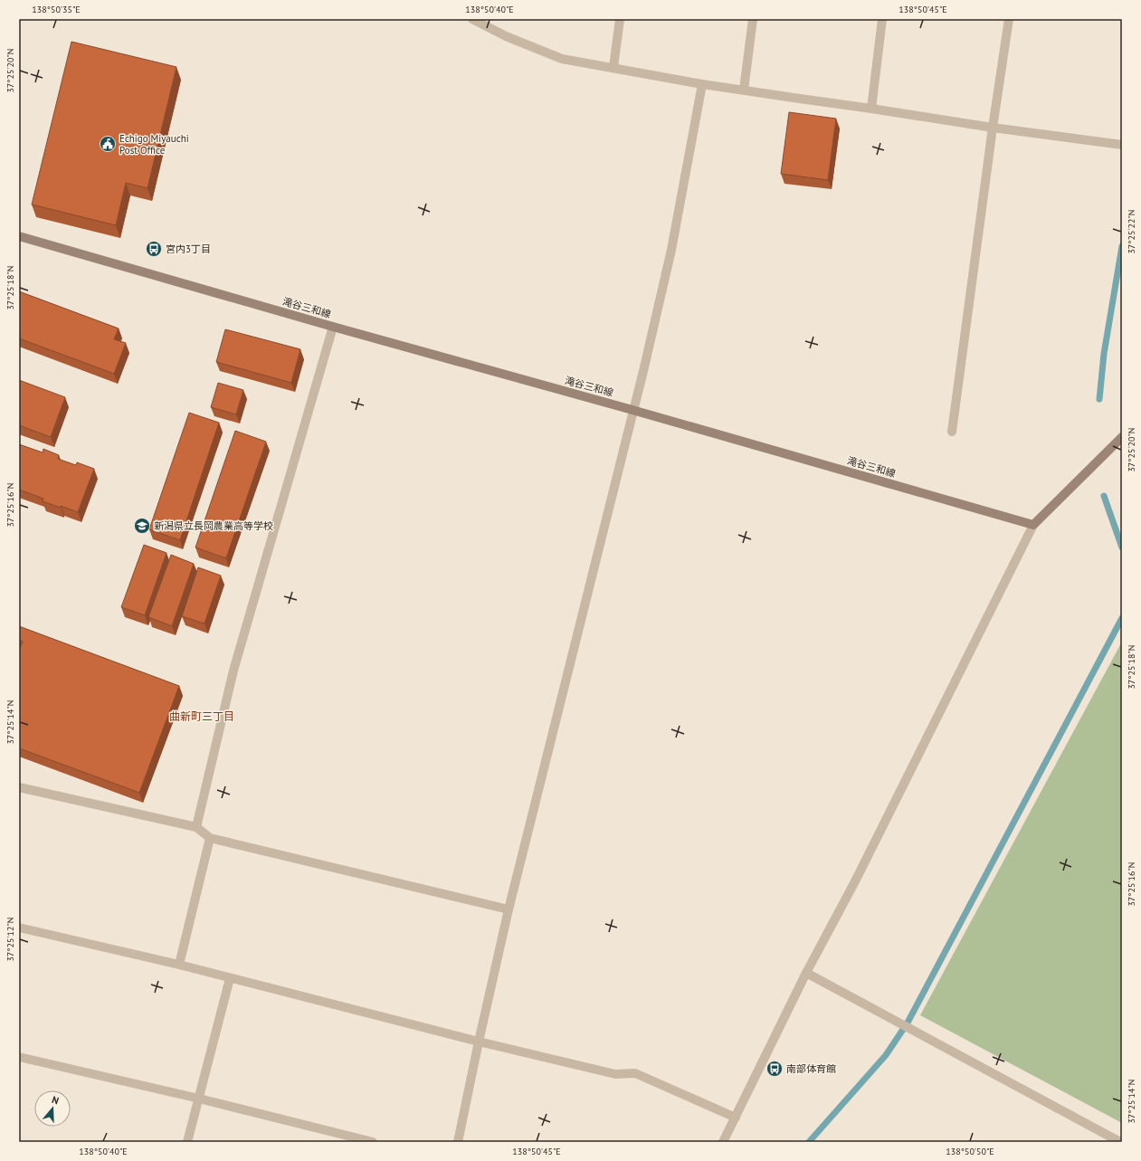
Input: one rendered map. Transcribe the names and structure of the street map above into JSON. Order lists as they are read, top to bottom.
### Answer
{
  "streets": {
    "main road": ["滝谷三和線"]
  },
  "districts": ["曲新町三丁目"],
  "places": {
    "public building": ["Echigo Miyauchi Post Office"],
    "bus stop": ["宮内3丁目", "南部体育館"],
    "school or university": ["新潟県立長岡農業高等学校"]
  },
  "north": "top",
  "coordinates": [
    "138°50'35\"E",
    "138°50'40\"E",
    "138°50'45\"E",
    "37°25'20\"N",
    "37°25'22\"N",
    "37°25'18\"N",
    "37°25'16\"N",
    "37°25'14\"N",
    "37°25'12\"N",
    "138°50'50\"E"
  ]
}
